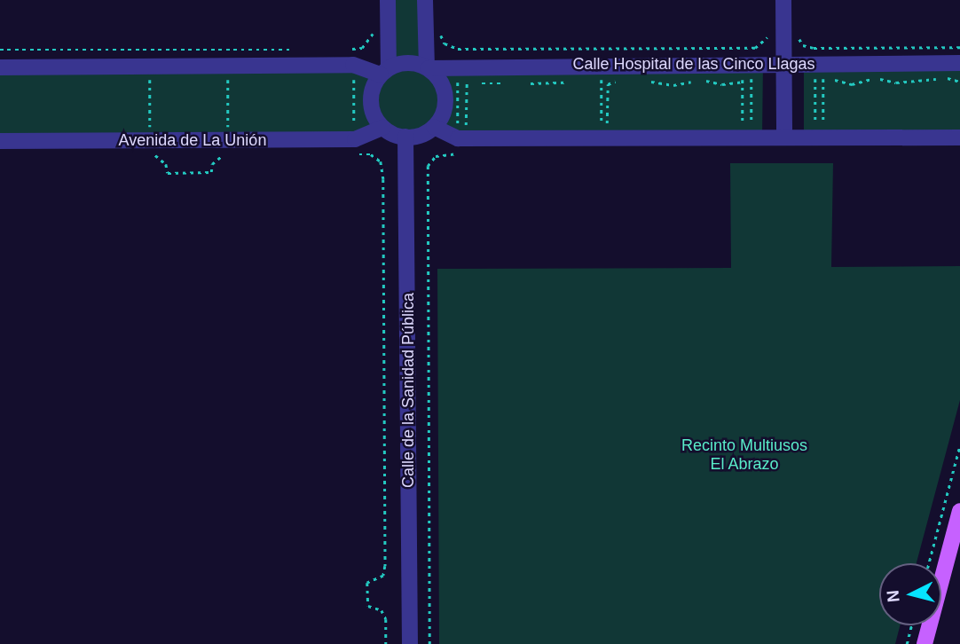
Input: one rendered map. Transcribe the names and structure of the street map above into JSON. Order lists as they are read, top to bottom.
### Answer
{
  "streets": {
    "street": ["Calle Hospital de las Cinco Llagas", "Avenida de La Unión", "Calle de la Sanidad Pública"]
  },
  "crossings": [
    ["Calle Hospital de las Cinco Llagas", "Avenida de La Unión"],
    ["Calle Hospital de las Cinco Llagas", "Calle de la Sanidad Pública"],
    ["Avenida de La Unión", "Calle de la Sanidad Pública"]
  ],
  "parks": ["Recinto Multiusos El Abrazo"],
  "north": "left"
}
